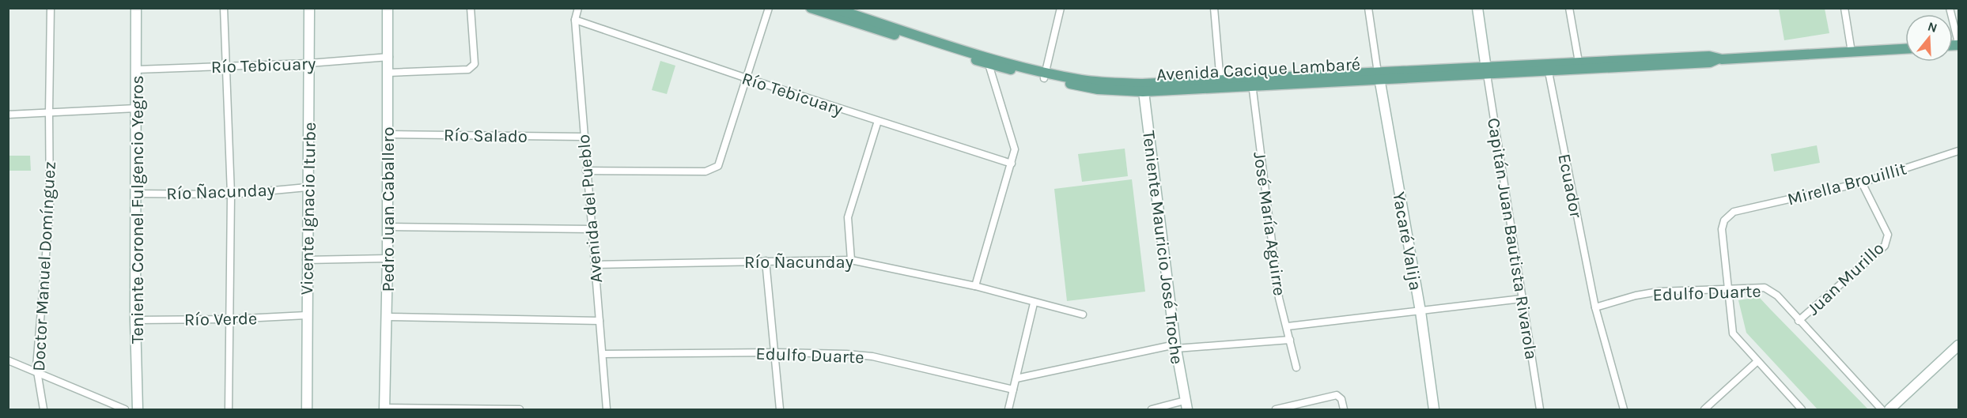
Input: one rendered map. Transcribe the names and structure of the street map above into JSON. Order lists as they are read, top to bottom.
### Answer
{
  "streets": {
    "main road": ["Avenida Cacique Lambaré"],
    "street": [
      "Río Tebicuary",
      "Río Salado",
      "Mirella Brouillit",
      "Ecuador",
      "Río Ñacunday",
      "Vicente Ignacio Iturbe",
      "Avenida del Pueblo",
      "Teniente Coronel Fulgencio Yegros",
      "Pedro Juan Caballero",
      "José María Aguirre",
      "Capitán Juan Bautista Rivarola",
      "Yacaré Valija",
      "Teniente Mauricio José Troche",
      "Doctor Manuel Domínguez",
      "Juan Murillo",
      "Edulfo Duarte",
      "Río Verde"
    ]
  },
  "crossings": [
    ["Río Tebicuary", "Vicente Ignacio Iturbe"],
    ["Río Tebicuary", "Avenida del Pueblo"],
    ["Río Tebicuary", "Teniente Coronel Fulgencio Yegros"],
    ["Río Tebicuary", "Pedro Juan Caballero"],
    ["Avenida Cacique Lambaré", "Ecuador"],
    ["Avenida Cacique Lambaré", "José María Aguirre"],
    ["Avenida Cacique Lambaré", "Capitán Juan Bautista Rivarola"],
    ["Avenida Cacique Lambaré", "Yacaré Valija"],
    ["Avenida Cacique Lambaré", "Teniente Mauricio José Troche"],
    ["Río Salado", "Avenida del Pueblo"],
    ["Río Salado", "Pedro Juan Caballero"],
    ["Mirella Brouillit", "Juan Murillo"],
    ["Mirella Brouillit", "Edulfo Duarte"],
    ["Ecuador", "Edulfo Duarte"],
    ["Río Ñacunday", "Vicente Ignacio Iturbe"],
    ["Río Ñacunday", "Avenida del Pueblo"],
    ["Río Ñacunday", "Teniente Coronel Fulgencio Yegros"],
    ["Vicente Ignacio Iturbe", "Río Verde"],
    ["Avenida del Pueblo", "Edulfo Duarte"],
    ["Teniente Coronel Fulgencio Yegros", "Río Verde"],
    ["Juan Murillo", "Edulfo Duarte"]
  ],
  "north": "top"
}
